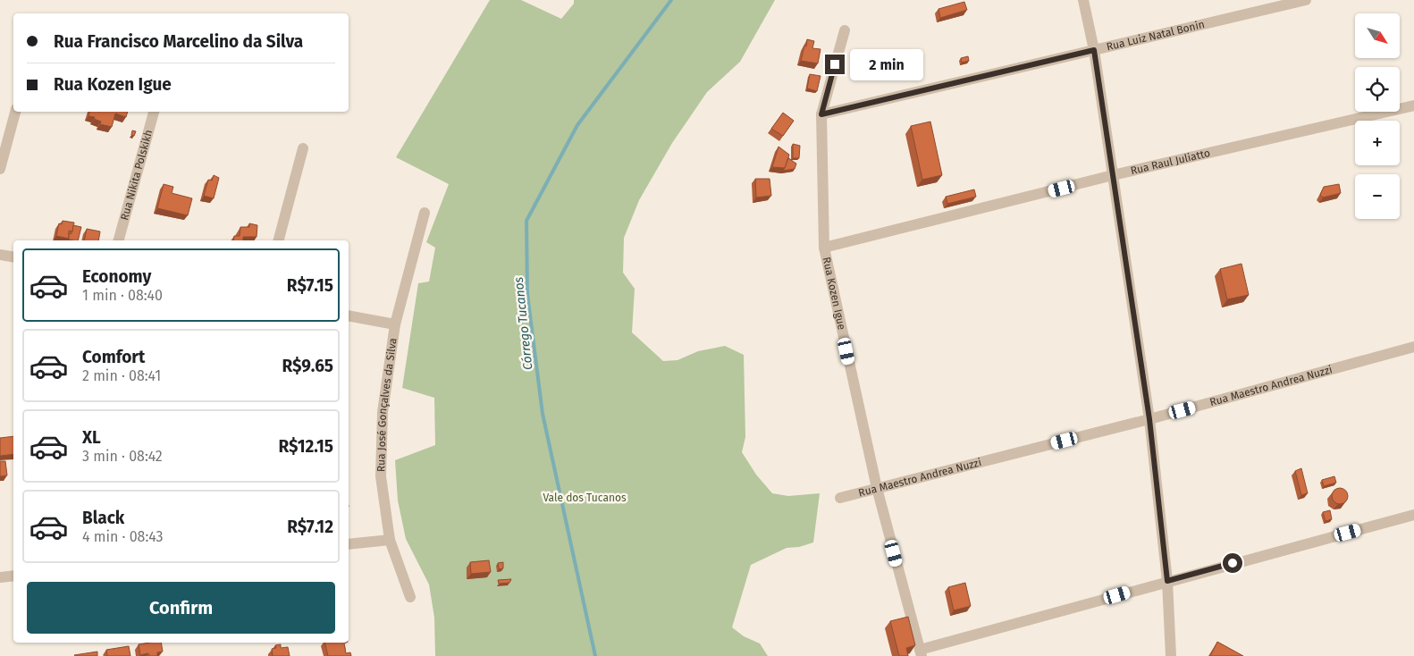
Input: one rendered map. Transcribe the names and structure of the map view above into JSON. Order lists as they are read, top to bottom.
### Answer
{
  "streets": {
    "street": [
      "Rua Luiz Natal Bonin",
      "Rua Raul Juliatto",
      "Rua Nikita Polskikh",
      "Rua Kozen Igue",
      "Rua Maestro Andrea Nuzzi",
      "Rua José Gonçalves da Silva"
    ]
  },
  "crossings": [
    ["Rua Luiz Natal Bonin", "Rua Kozen Igue"],
    ["Rua Raul Juliatto", "Rua Kozen Igue"],
    ["Rua Kozen Igue", "Rua Maestro Andrea Nuzzi"]
  ],
  "water": ["Córrego Tucanos"],
  "parks": ["Vale dos Tucanos"],
  "north": "bottom right",
  "page": {
    "map_buttons": ["+", "−"],
    "banner": ["Rua Francisco Marcelino da Silva", "Rua Kozen Igue"],
    "bubble": "2 min",
    "list": [
      {
        "name": "Economy",
        "note": "1 min · 08:40",
        "value": "R$7.15"
      },
      {
        "name": "Comfort",
        "note": "2 min · 08:41",
        "value": "R$9.65"
      },
      {
        "name": "XL",
        "note": "3 min · 08:42",
        "value": "R$12.15"
      },
      {
        "name": "Black",
        "note": "4 min · 08:43",
        "value": "R$7.12"
      }
    ],
    "buttons": "Confirm"
  }
}
